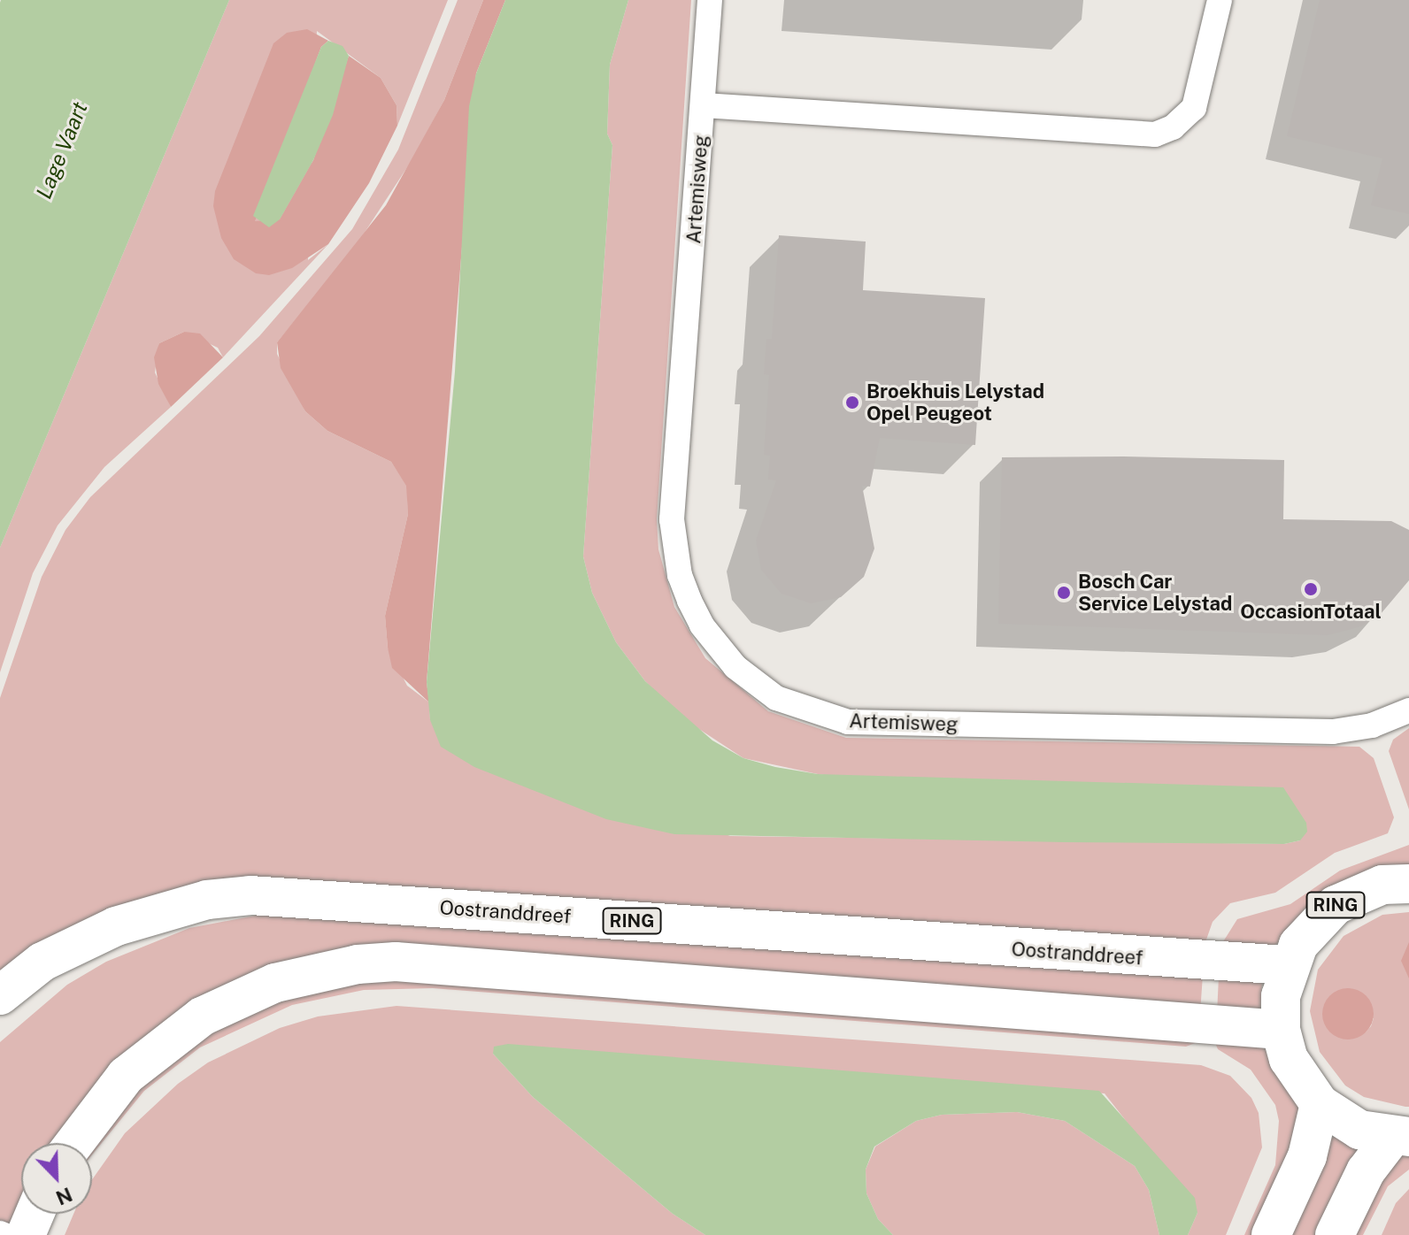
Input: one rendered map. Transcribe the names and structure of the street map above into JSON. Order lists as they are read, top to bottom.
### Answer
{
  "streets": {
    "main road": ["RING", "Oostranddreef"],
    "street": ["Artemisweg"]
  },
  "crossings": [
    ["RING", "Oostranddreef"]
  ],
  "water": ["Lage Vaart"],
  "places": ["Broekhuis Lelystad Opel Peugeot", "OccasionTotaal", "Bosch Car Service Lelystad"],
  "north": "bottom right"
}
